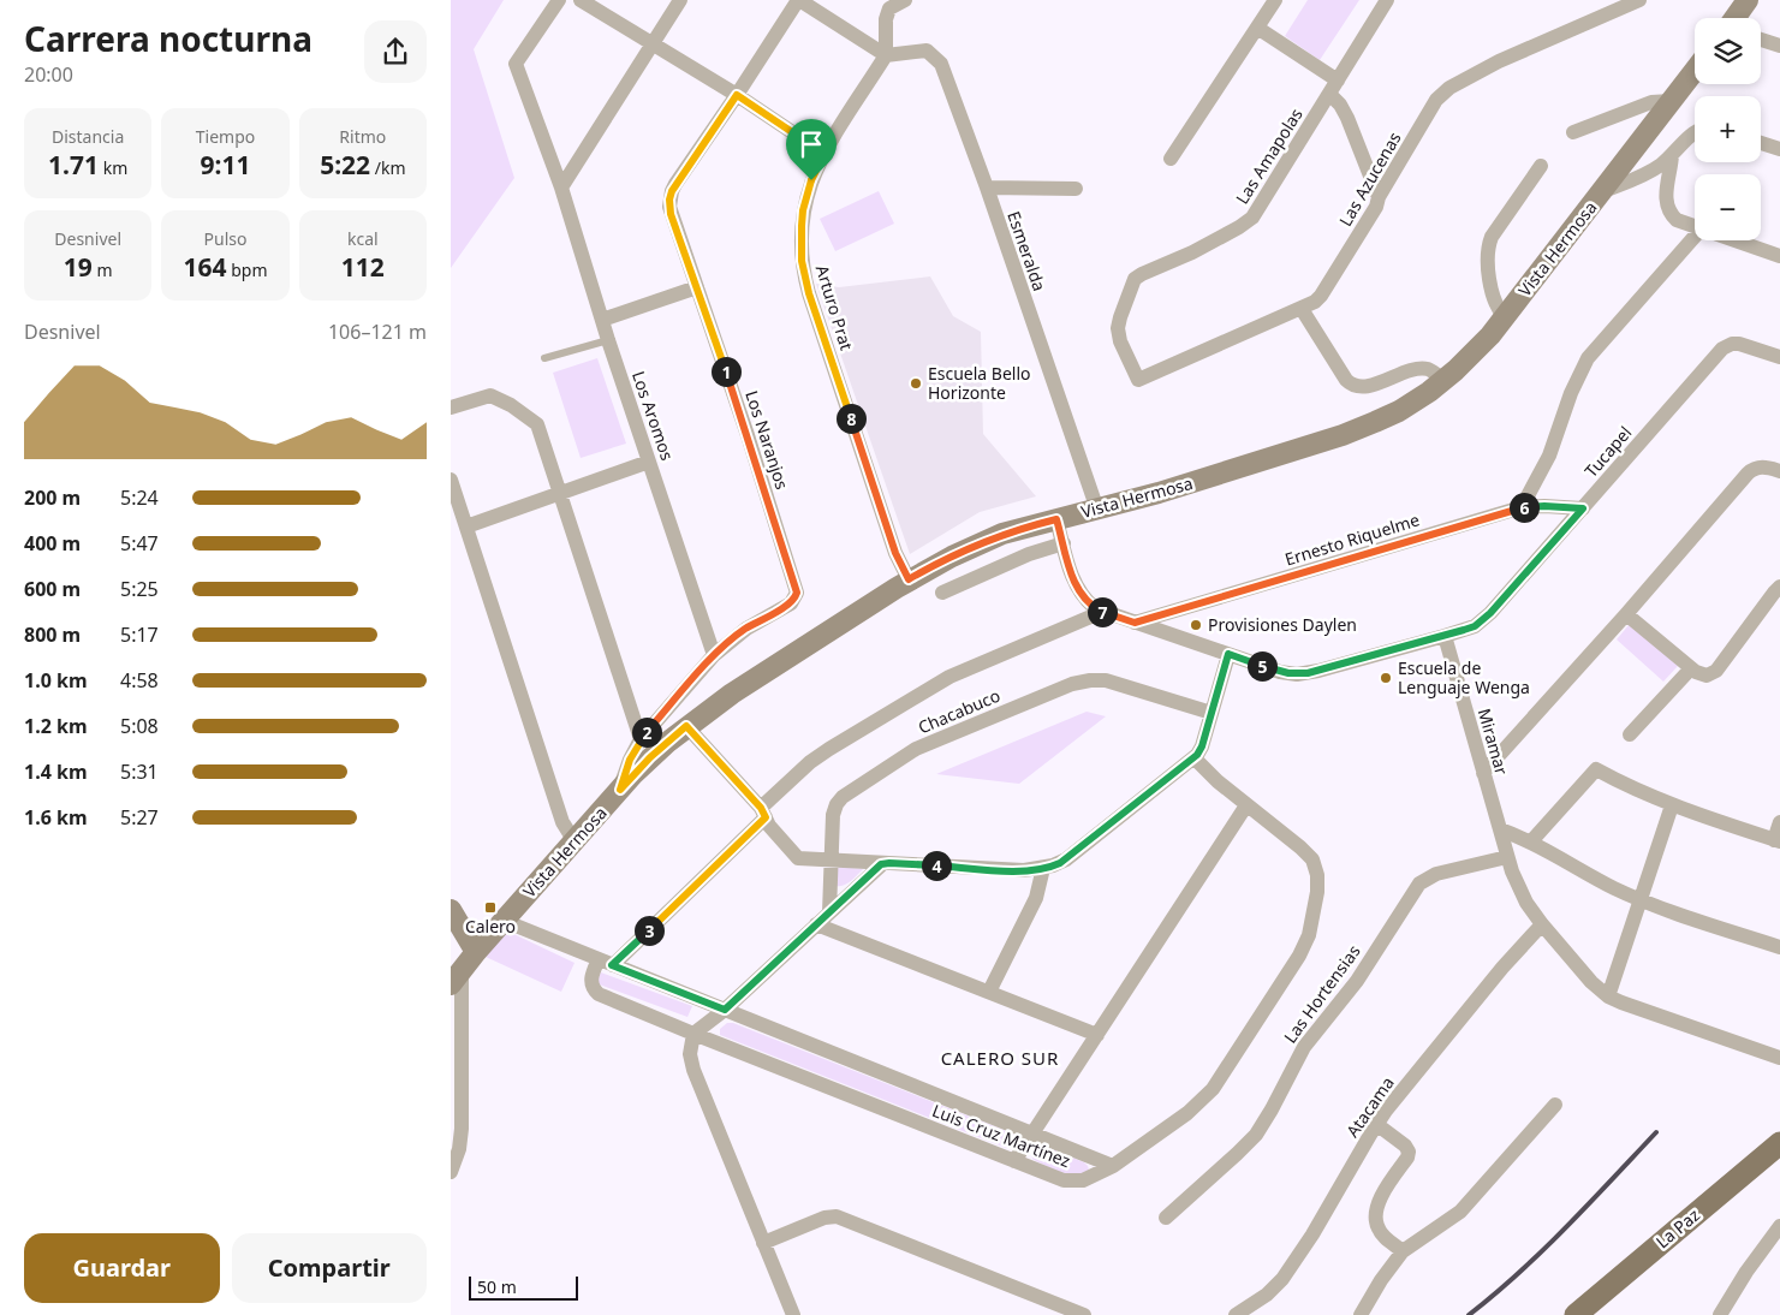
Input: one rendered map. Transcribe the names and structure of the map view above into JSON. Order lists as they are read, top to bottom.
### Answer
{
  "streets": {
    "main road": ["Vista Hermosa", "La Paz"],
    "street": [
      "Las Amapolas",
      "Las Azucenas",
      "Esmeralda",
      "Arturo Prat",
      "Los Aromos",
      "Los Naranjos",
      "Tucapel",
      "Ernesto Riquelme",
      "Chacabuco",
      "Miramar",
      "Las Hortensias",
      "Atacama",
      "Luis Cruz Martínez"
    ]
  },
  "crossings": [
    ["Las Amapolas", "Las Azucenas"],
    ["Vista Hermosa", "Esmeralda"],
    ["Vista Hermosa", "Arturo Prat"],
    ["Vista Hermosa", "Los Naranjos"],
    ["Vista Hermosa", "Luis Cruz Martínez"],
    ["Esmeralda", "Arturo Prat"],
    ["Los Aromos", "Los Naranjos"],
    ["Tucapel", "Ernesto Riquelme"],
    ["Tucapel", "Miramar"],
    ["Miramar", "Las Hortensias"],
    ["Miramar", "Atacama"]
  ],
  "districts": ["CALERO SUR"],
  "places": {
    "other": ["Escuela Bello Horizonte", "Provisiones Daylen", "Escuela de Lenguaje Wenga"],
    "transit": ["Calero"]
  },
  "scale_bar": "50 m",
  "page": {
    "heading": ["Carrera nocturna", "20:00"],
    "map_buttons": ["+", "−"],
    "stats": [
      ["Distancia", "1.71 km"],
      ["Tiempo", "9:11"],
      ["Ritmo", "5:22 /km"],
      ["Desnivel", "19 m"],
      ["Pulso", "164 bpm"],
      ["kcal", "112"]
    ],
    "chart": ["Desnivel", "106–121 m"],
    "pins": [
      "1",
      "8",
      "6",
      "7",
      "5",
      "2",
      "4",
      "3"
    ],
    "list": [
      {
        "name": "200 m",
        "note": "5:24"
      },
      {
        "name": "400 m",
        "note": "5:47"
      },
      {
        "name": "600 m",
        "note": "5:25"
      },
      {
        "name": "800 m",
        "note": "5:17"
      },
      {
        "name": "1.0 km",
        "note": "4:58"
      },
      {
        "name": "1.2 km",
        "note": "5:08"
      },
      {
        "name": "1.4 km",
        "note": "5:31"
      },
      {
        "name": "1.6 km",
        "note": "5:27"
      }
    ],
    "buttons": ["Guardar", "Compartir"],
    "scale": "50 m"
  }
}
